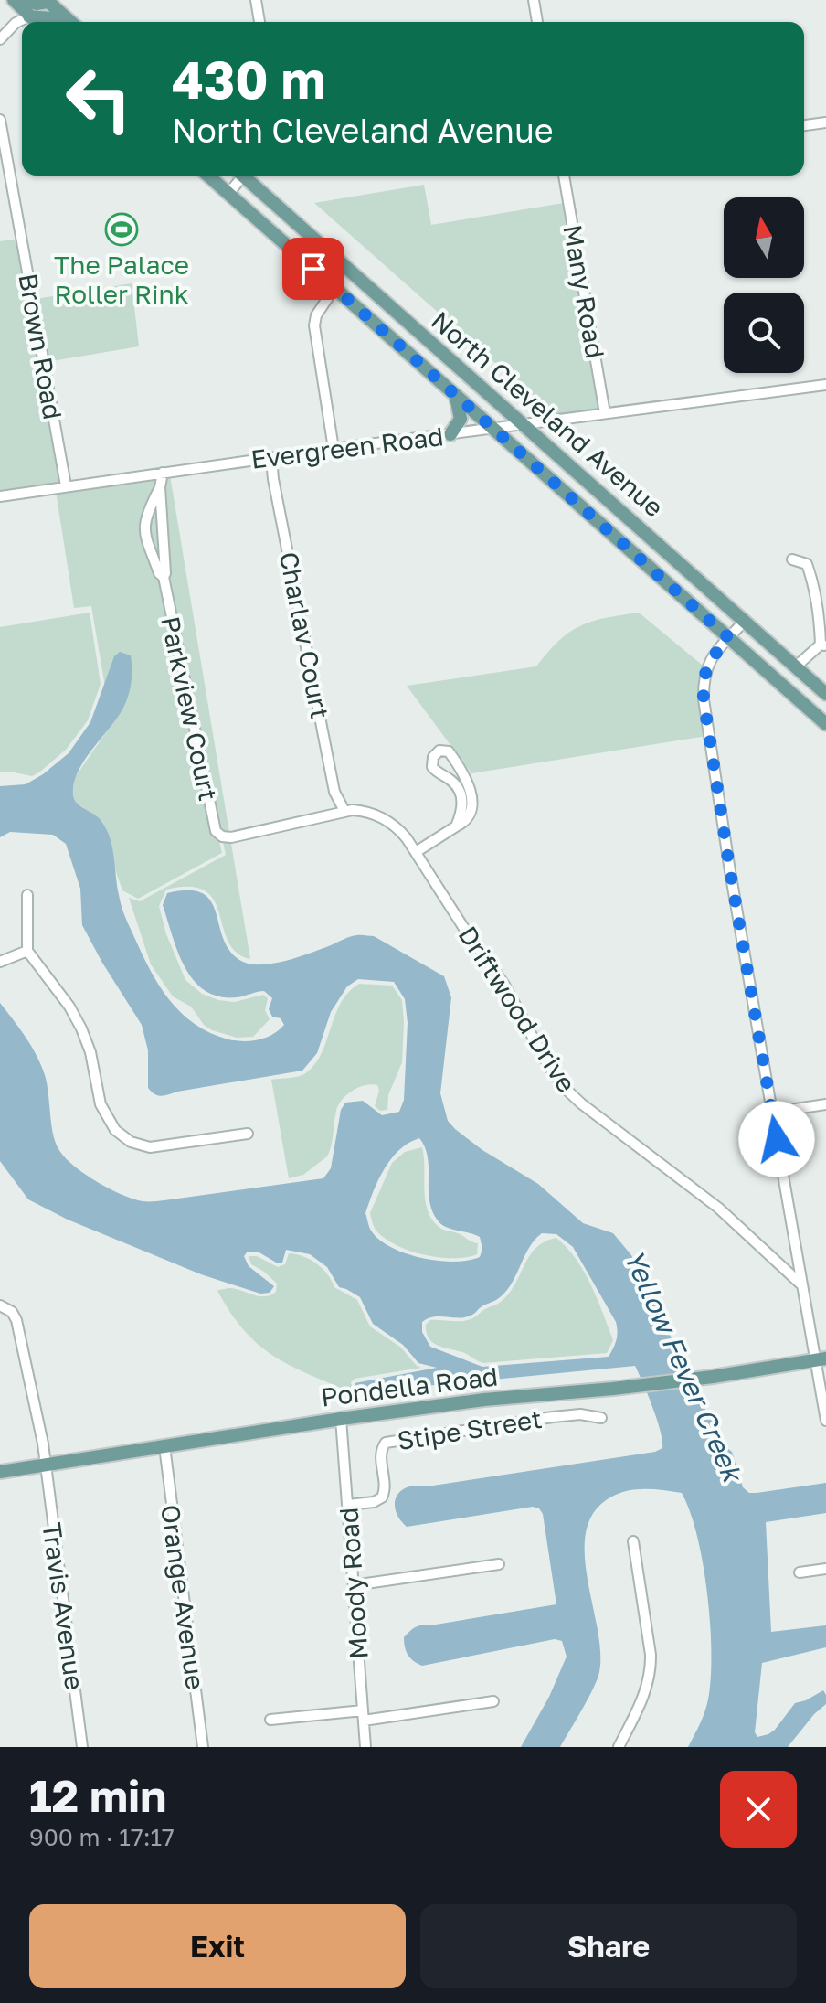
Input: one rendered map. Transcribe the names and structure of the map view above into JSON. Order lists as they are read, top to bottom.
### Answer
{
  "streets": {
    "main road": ["North Cleveland Avenue", "Pondella Road"],
    "street": [
      "Many Road",
      "Brown Road",
      "Evergreen Road",
      "Charlav Court",
      "Parkview Court",
      "Driftwood Drive",
      "Stipe Street",
      "Moody Road",
      "Orange Avenue",
      "Travis Avenue"
    ]
  },
  "crossings": [
    ["Many Road", "Evergreen Road"],
    ["Brown Road", "Evergreen Road"],
    ["North Cleveland Avenue", "Evergreen Road"],
    ["Evergreen Road", "Charlav Court"],
    ["Evergreen Road", "Parkview Court"],
    ["Charlav Court", "Driftwood Drive"],
    ["Parkview Court", "Driftwood Drive"],
    ["Pondella Road", "Moody Road"],
    ["Pondella Road", "Orange Avenue"],
    ["Pondella Road", "Travis Avenue"],
    ["Stipe Street", "Moody Road"]
  ],
  "water": ["Yellow Fever Creek"],
  "places": {
    "sports": ["The Palace Roller Rink"]
  },
  "north": "top",
  "page": {
    "turn": ["430 m", "North Cleveland Avenue"],
    "heading": ["12 min", "900 m · 17:17"],
    "buttons": ["Exit", "Share"]
  }
}
